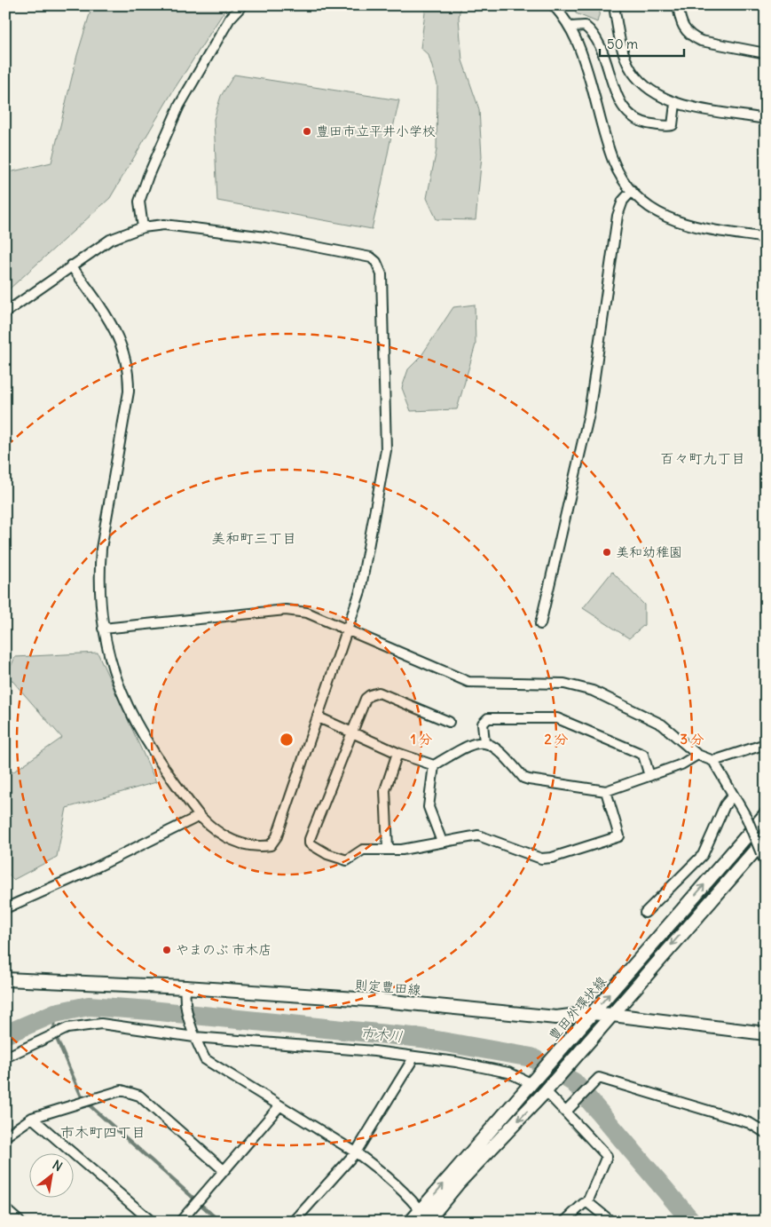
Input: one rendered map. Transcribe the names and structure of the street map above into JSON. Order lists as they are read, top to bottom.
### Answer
{
  "streets": {
    "street": ["則定豊田線", "豊田外環状線"]
  },
  "crossings": [
    ["則定豊田線", "豊田外環状線"]
  ],
  "districts": ["百々町九丁目", "美和町三丁目", "市木町四丁目"],
  "water": ["市木川"],
  "places": ["豊田市立平井小学校", "美和幼稚園", "やまのぶ 市木店"],
  "scale_bar": "50 m",
  "north": "top right",
  "rings": ["1 分", "2 分", "3 分"]
}
